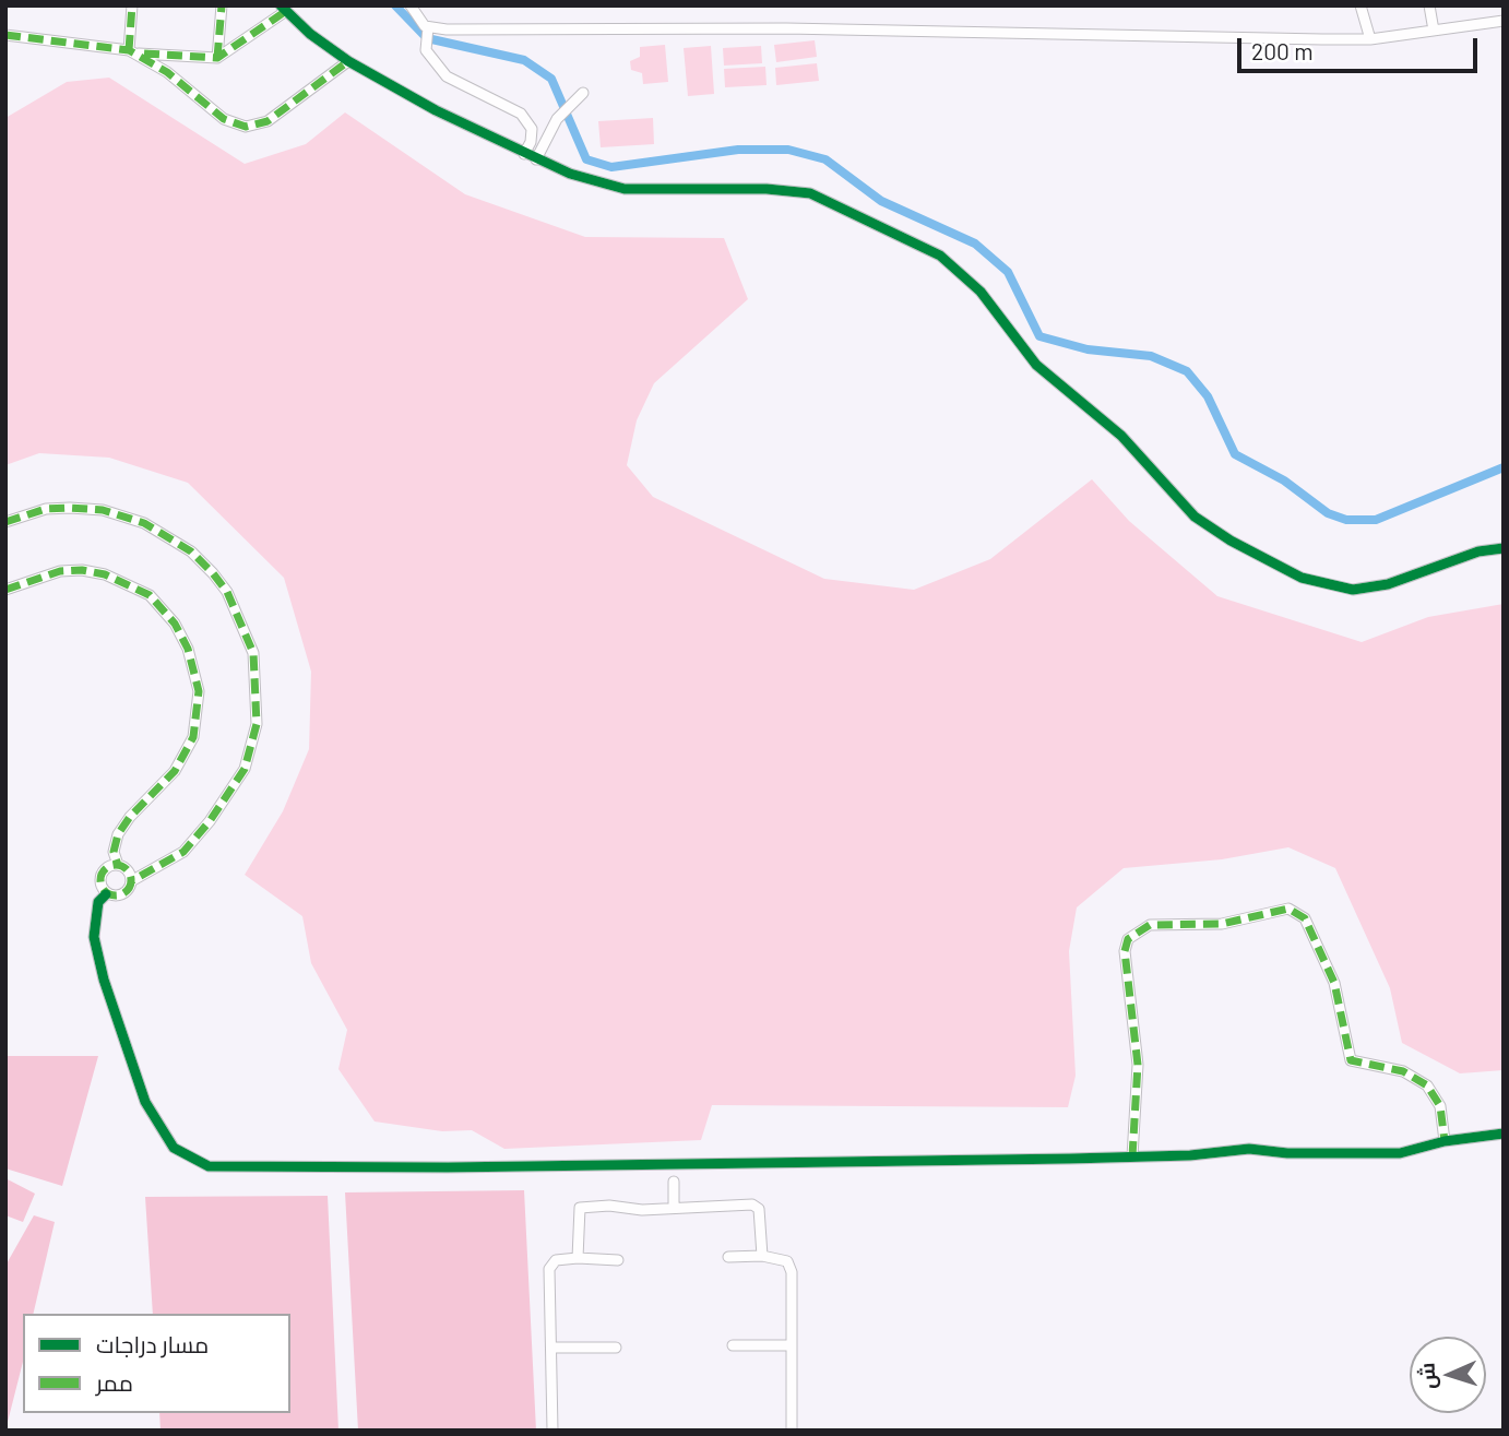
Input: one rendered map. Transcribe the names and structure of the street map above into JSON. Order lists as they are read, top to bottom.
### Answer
{
  "legend": ["مسار دراجات", "ممر"],
  "scale_bar": "200 m",
  "north": "left"
}
